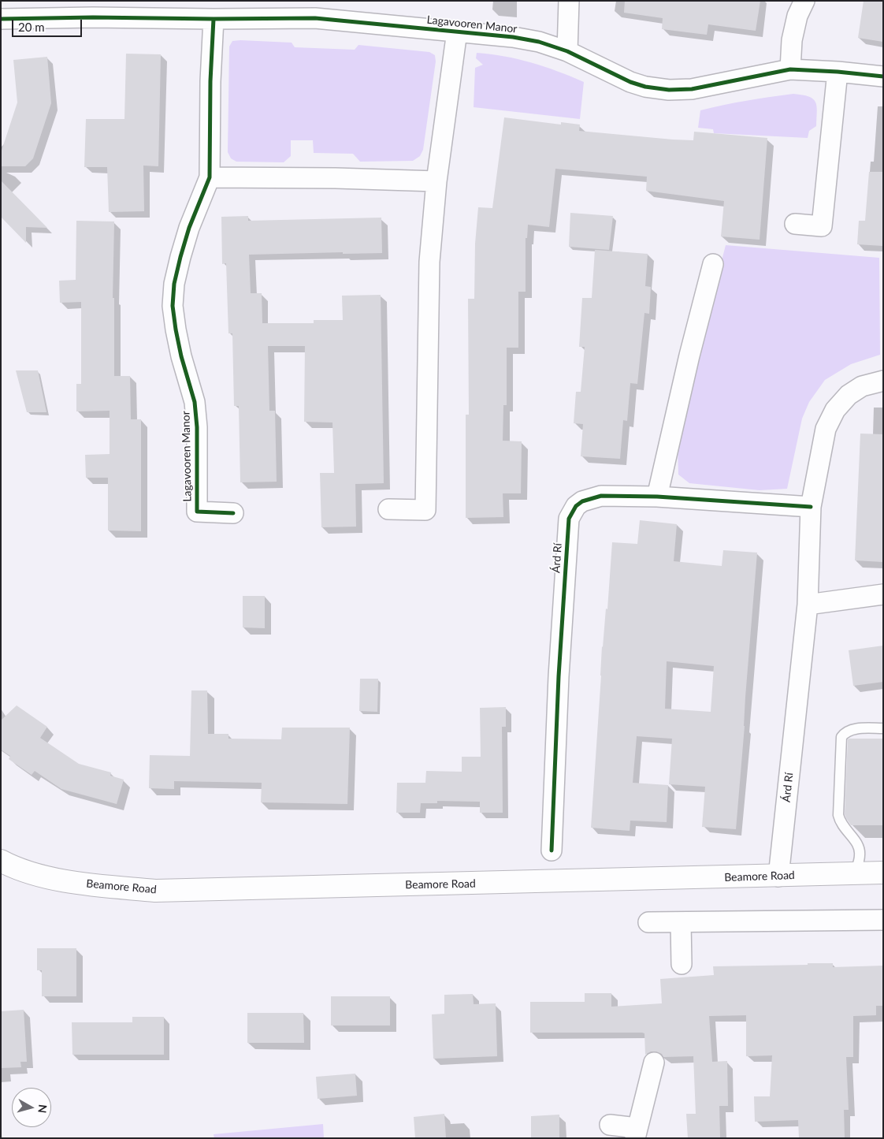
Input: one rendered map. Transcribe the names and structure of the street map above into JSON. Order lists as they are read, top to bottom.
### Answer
{
  "streets": {
    "main road": ["Beamore Road"],
    "street": ["Lagavooren Manor", "Árd Rí"]
  },
  "crossings": [
    ["Árd Rí", "Beamore Road"]
  ],
  "scale_bar": "20 m",
  "north": "right"
}
